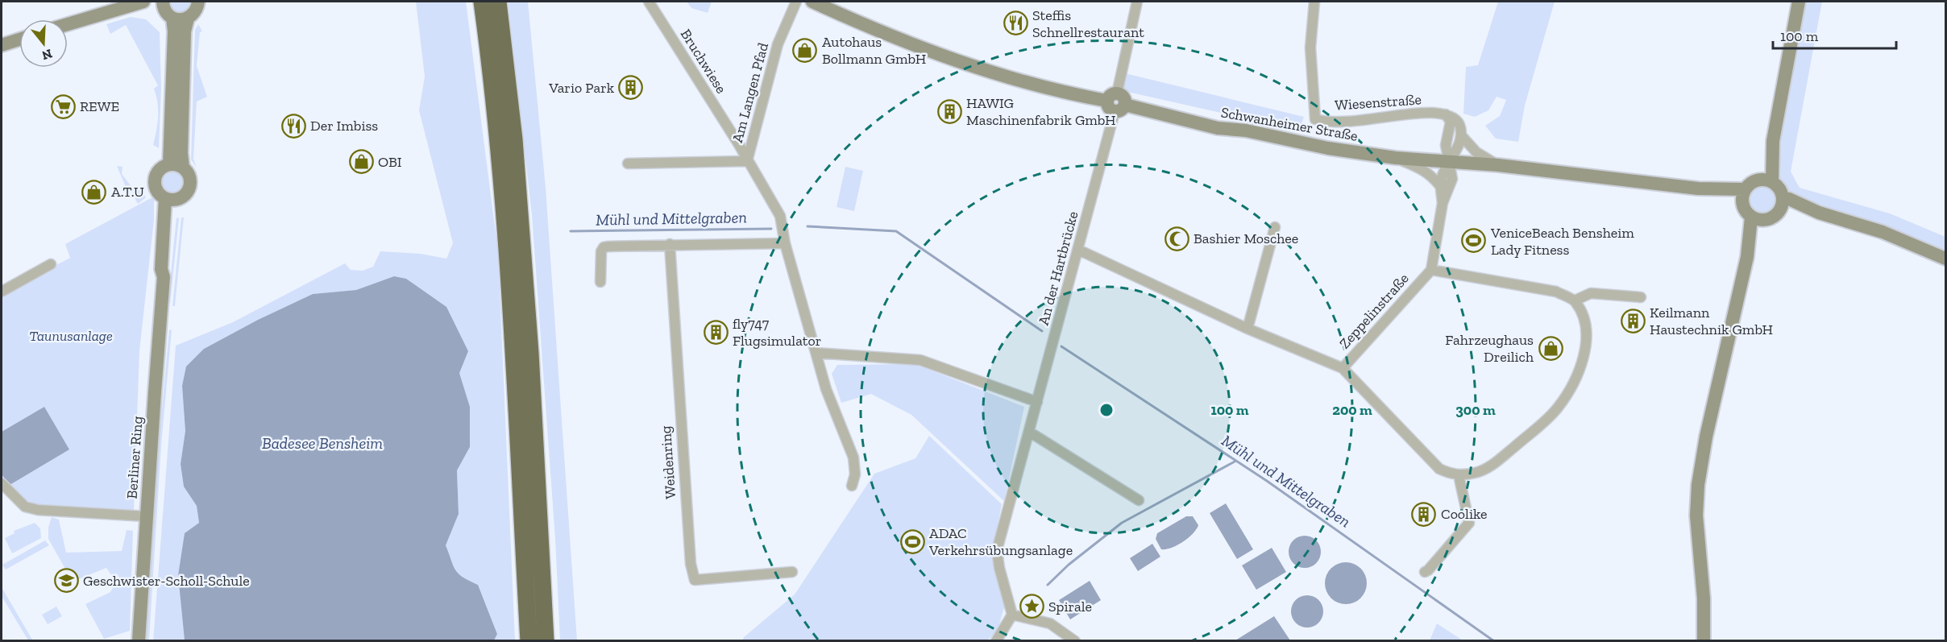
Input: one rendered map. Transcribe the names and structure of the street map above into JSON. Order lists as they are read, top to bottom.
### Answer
{
  "streets": {
    "street": [
      "Bruchwiese",
      "Am Langen Pfad",
      "Wiesenstraße",
      "Schwanheimer Straße",
      "An der Hartbrücke",
      "Zeppelinstraße",
      "Berliner Ring",
      "Weidenring"
    ]
  },
  "crossings": [
    ["Bruchwiese", "Am Langen Pfad"],
    ["Schwanheimer Straße", "An der Hartbrücke"],
    ["An der Hartbrücke", "Zeppelinstraße"]
  ],
  "water": ["Mühl und Mittelgraben", "Badesee Bensheim"],
  "parks": ["Taunusanlage"],
  "places": {
    "restaurant": ["Steffis Schnellrestaurant", "Der Imbiss"],
    "shop": [
      "Autohaus Bollmann GmbH",
      "OBI",
      "A.T.U",
      "Fahrzeughaus Dreilich"
    ],
    "building": [
      "Vario Park",
      "HAWIG Maschinenfabrik GmbH",
      "Keilmann Haustechnik GmbH",
      "fly747 Flugsimulator",
      "Coolike"
    ],
    "supermarket": ["REWE"],
    "mosque": ["Bashier Moschee"],
    "sports": ["VeniceBeach Bensheim Lady Fitness", "ADAC Verkehrsübungsanlage"],
    "school or university": ["Geschwister-Scholl-Schule"],
    "place": ["Spirale"]
  },
  "scale_bar": "100 m",
  "north": "bottom",
  "rings": ["100 m", "200 m", "300 m"]
}
